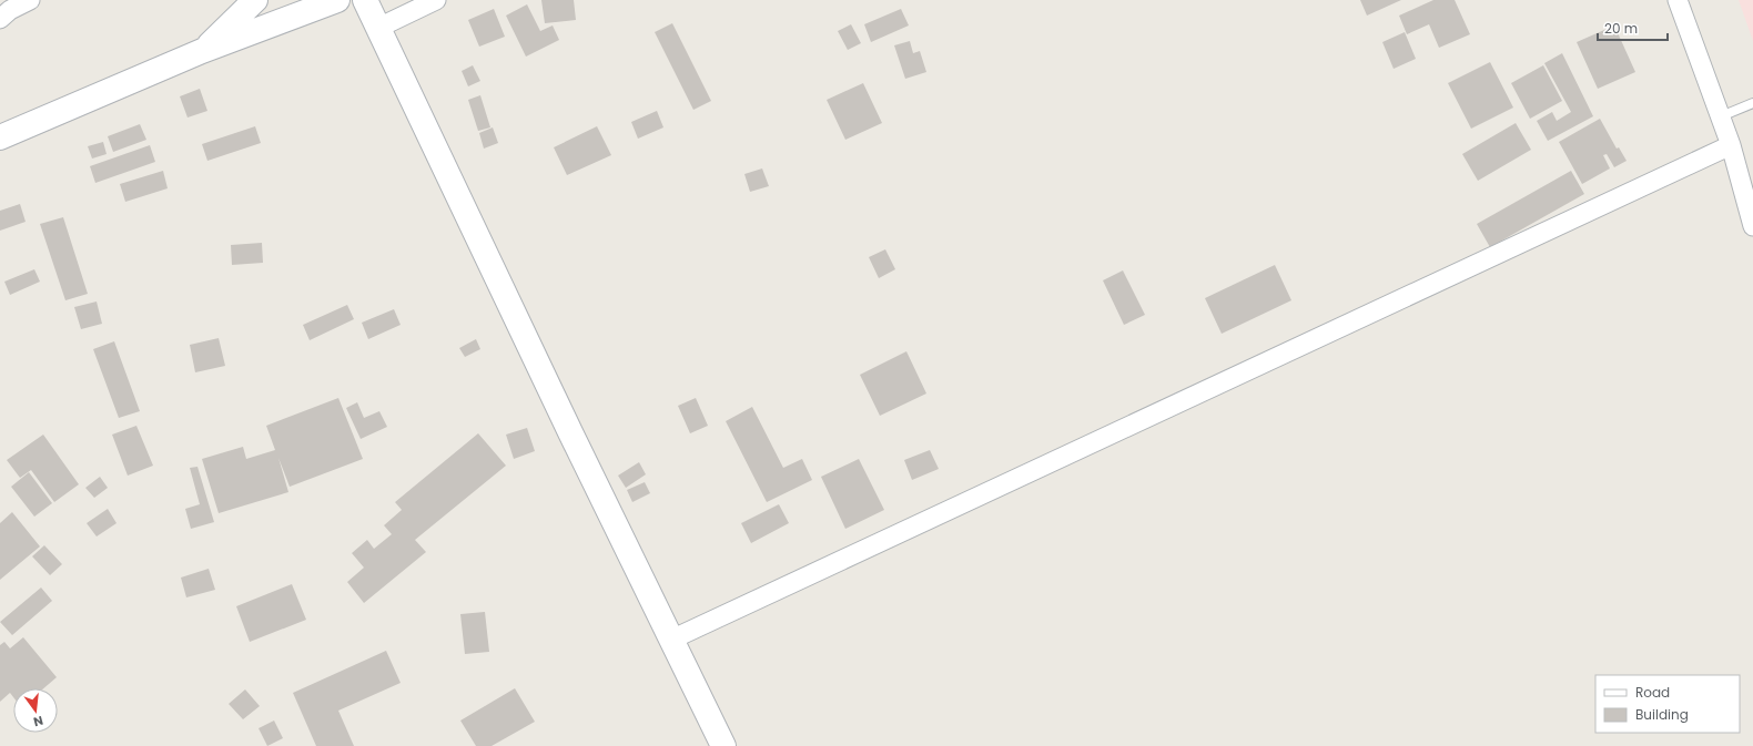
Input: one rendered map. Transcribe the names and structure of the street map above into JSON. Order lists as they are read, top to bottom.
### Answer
{
  "legend": ["Road", "Building"],
  "scale_bar": "20 m",
  "north": "bottom"
}
